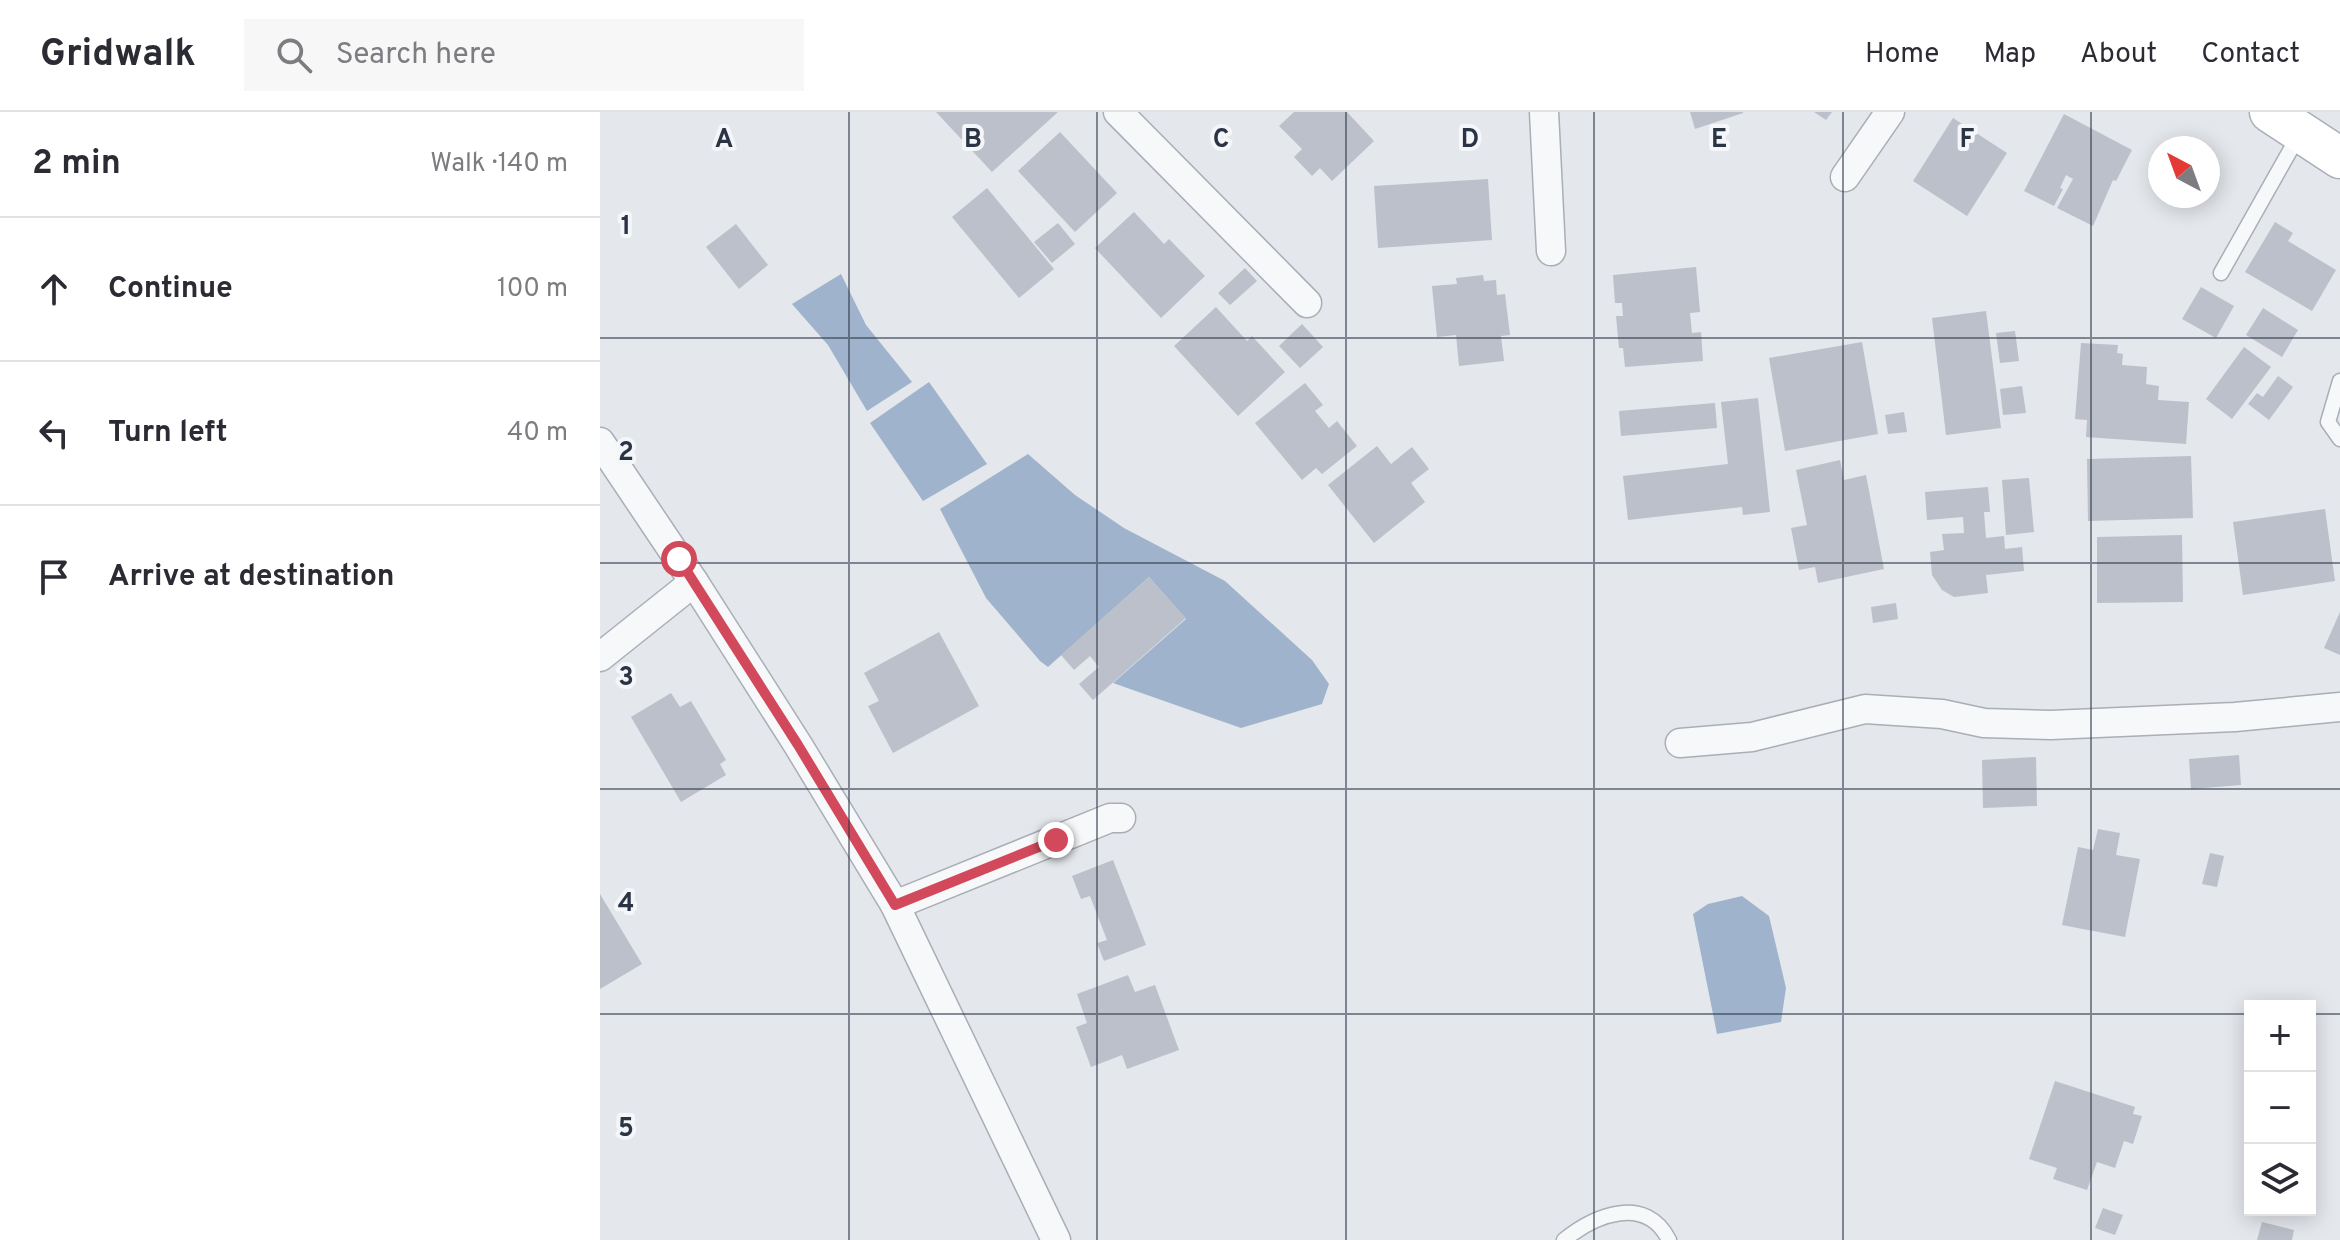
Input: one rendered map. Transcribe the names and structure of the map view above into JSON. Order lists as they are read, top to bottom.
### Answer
{
  "north": "top left",
  "page": {
    "header": "Gridwalk",
    "search": "Search here",
    "nav": [
      "Home",
      "Map",
      "About",
      "Contact"
    ],
    "heading": ["2 min", "Walk · 140 m"],
    "list": [
      ["Continue", "100 m"],
      ["Turn left", "40 m"],
      "Arrive at destination"
    ],
    "map_buttons": ["+", "−"]
  },
  "grid": {
    "columns": [
      "A",
      "B",
      "C",
      "D",
      "E",
      "F"
    ],
    "rows": [
      "1",
      "2",
      "3",
      "4",
      "5"
    ]
  }
}
